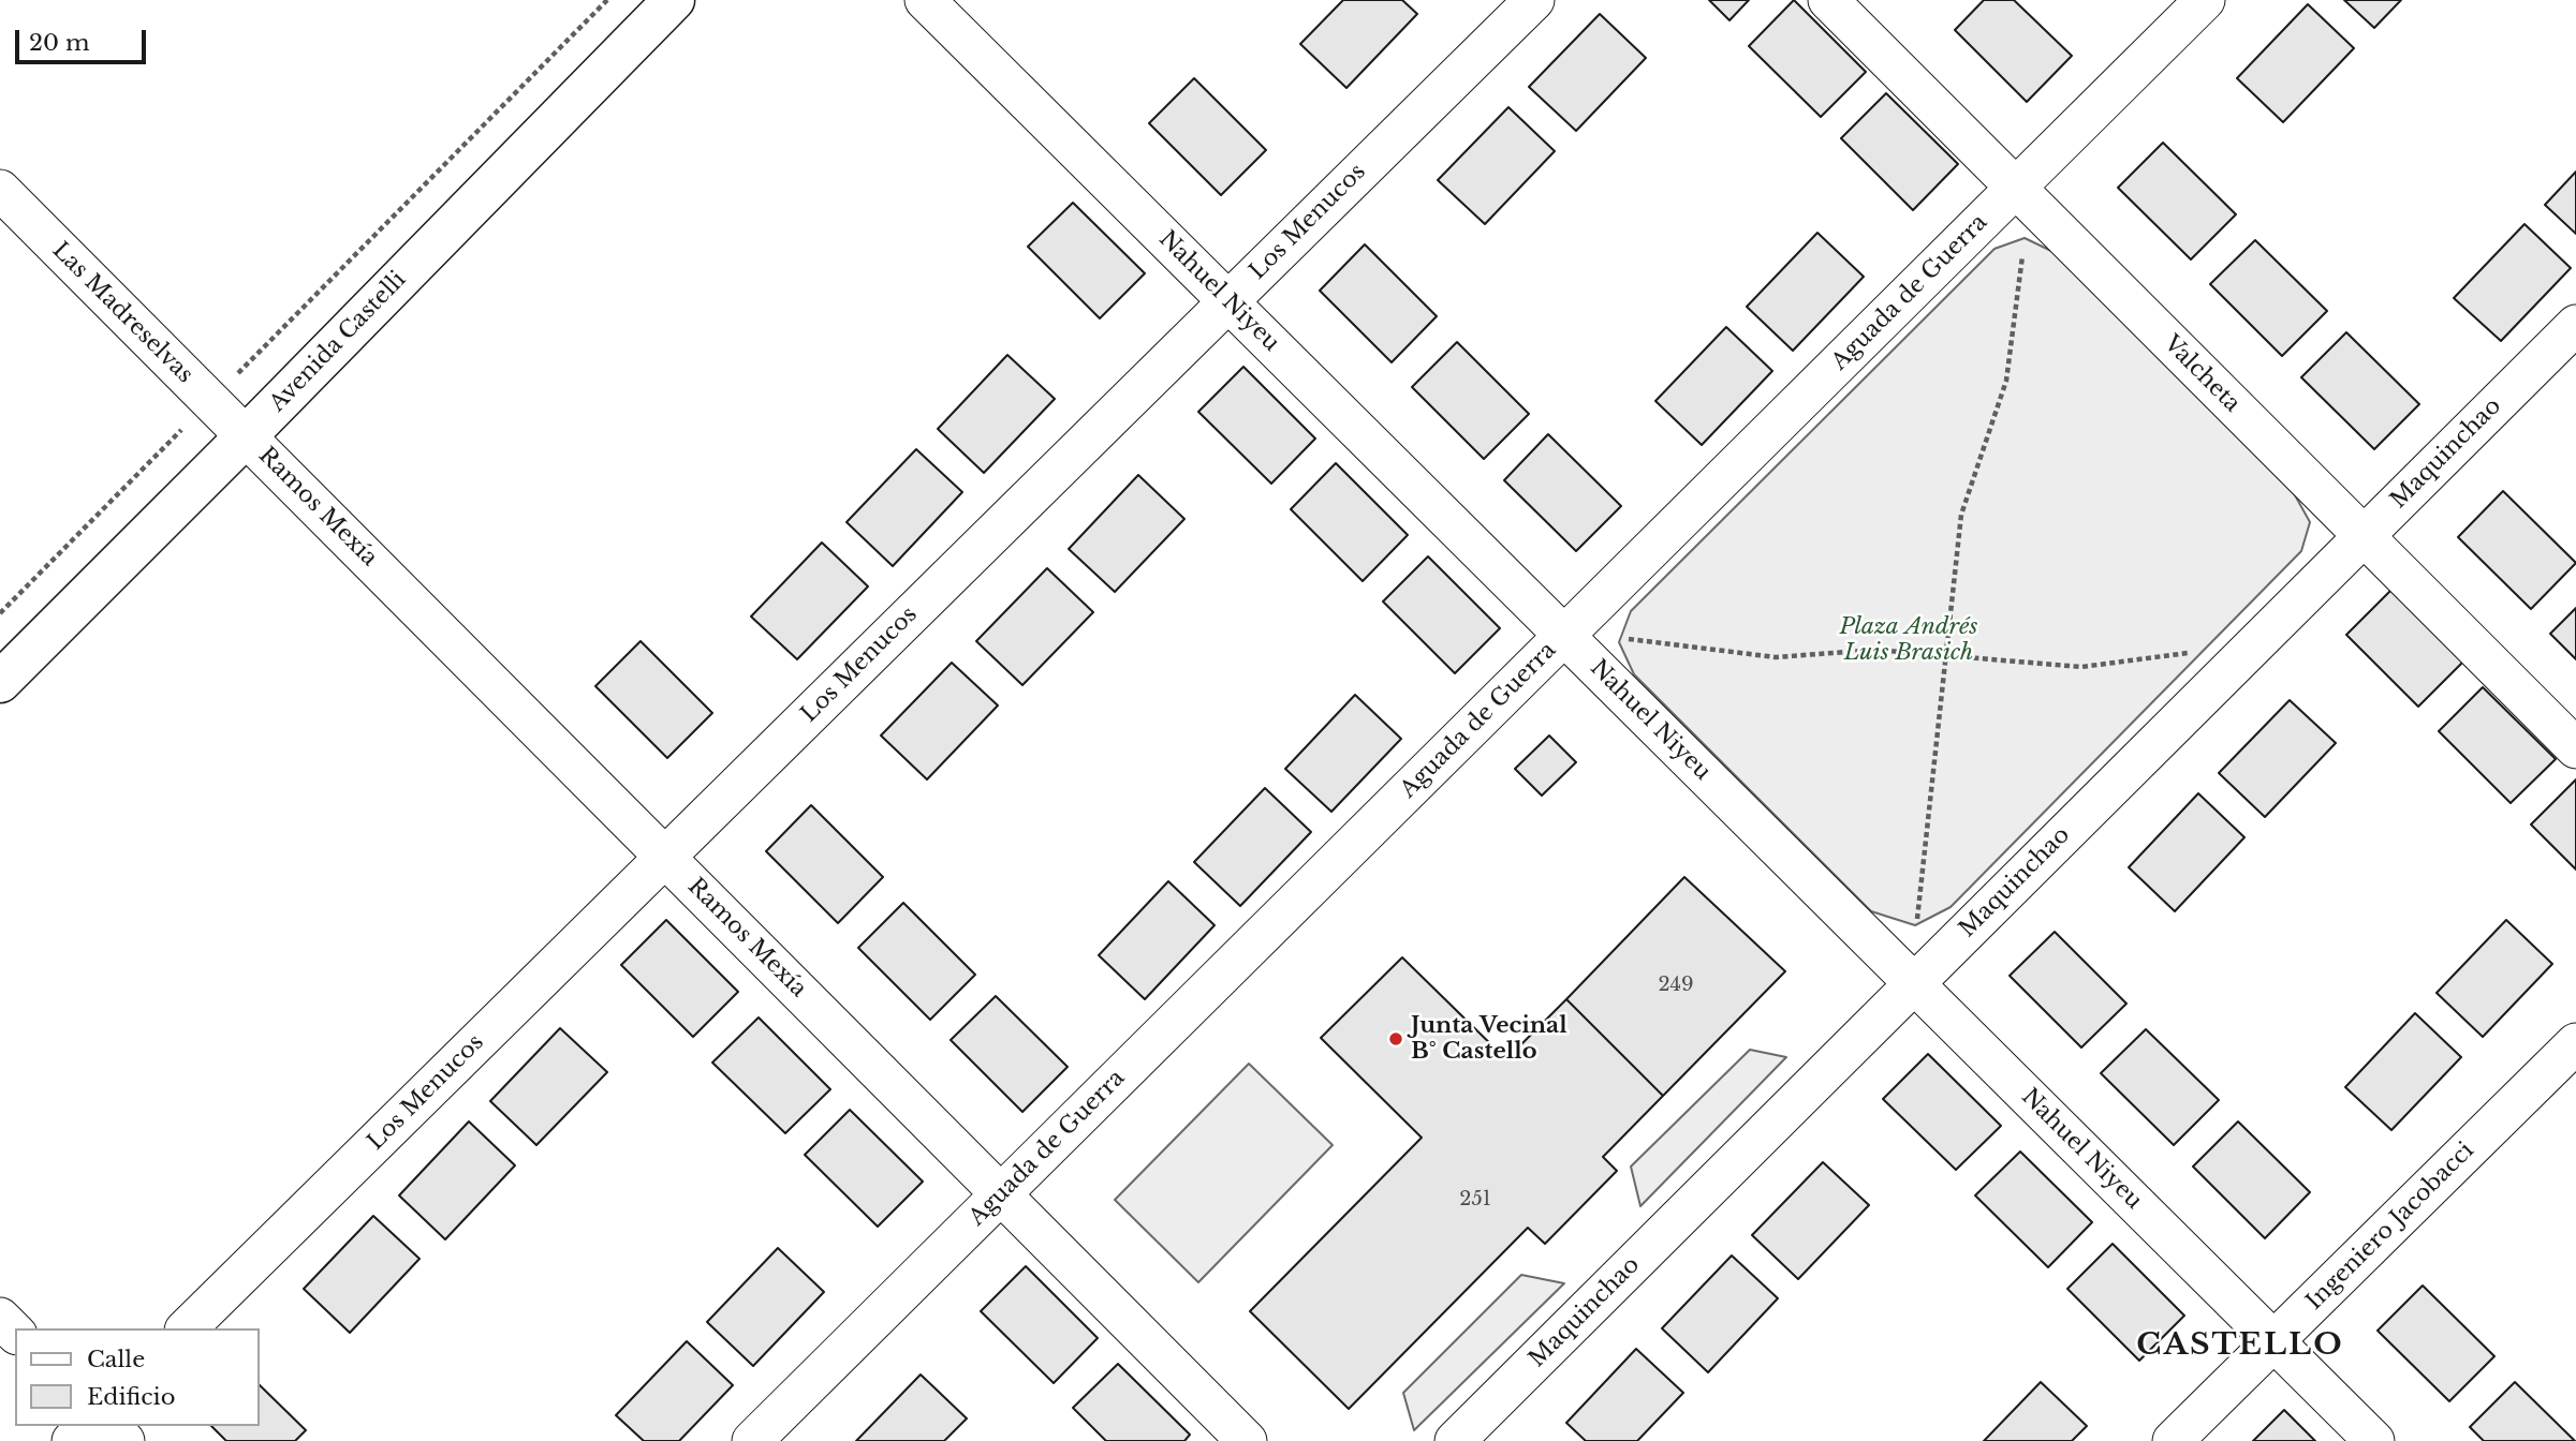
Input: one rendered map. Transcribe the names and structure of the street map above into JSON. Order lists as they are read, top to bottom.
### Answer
{
  "streets": {
    "main road": ["Avenida Castelli"],
    "street": [
      "Los Menucos",
      "Nahuel Niyeu",
      "Aguada de Guerra",
      "Las Madreselvas",
      "Valcheta",
      "Maquinchao",
      "Ramos Mexía",
      "Ingeniero Jacobacci"
    ]
  },
  "crossings": [
    ["Los Menucos", "Nahuel Niyeu"],
    ["Los Menucos", "Ramos Mexía"],
    ["Nahuel Niyeu", "Aguada de Guerra"],
    ["Nahuel Niyeu", "Maquinchao"],
    ["Nahuel Niyeu", "Ingeniero Jacobacci"],
    ["Aguada de Guerra", "Valcheta"],
    ["Aguada de Guerra", "Ramos Mexía"],
    ["Las Madreselvas", "Avenida Castelli"],
    ["Las Madreselvas", "Ramos Mexía"],
    ["Avenida Castelli", "Ramos Mexía"],
    ["Valcheta", "Maquinchao"]
  ],
  "districts": ["CASTELLO"],
  "parks": ["Plaza Andrés Luis Brasich"],
  "places": ["Junta Vecinal B° Castello"],
  "house_numbers": ["249", "251"],
  "legend": ["Calle", "Edificio"],
  "scale_bar": "20 m"
}
